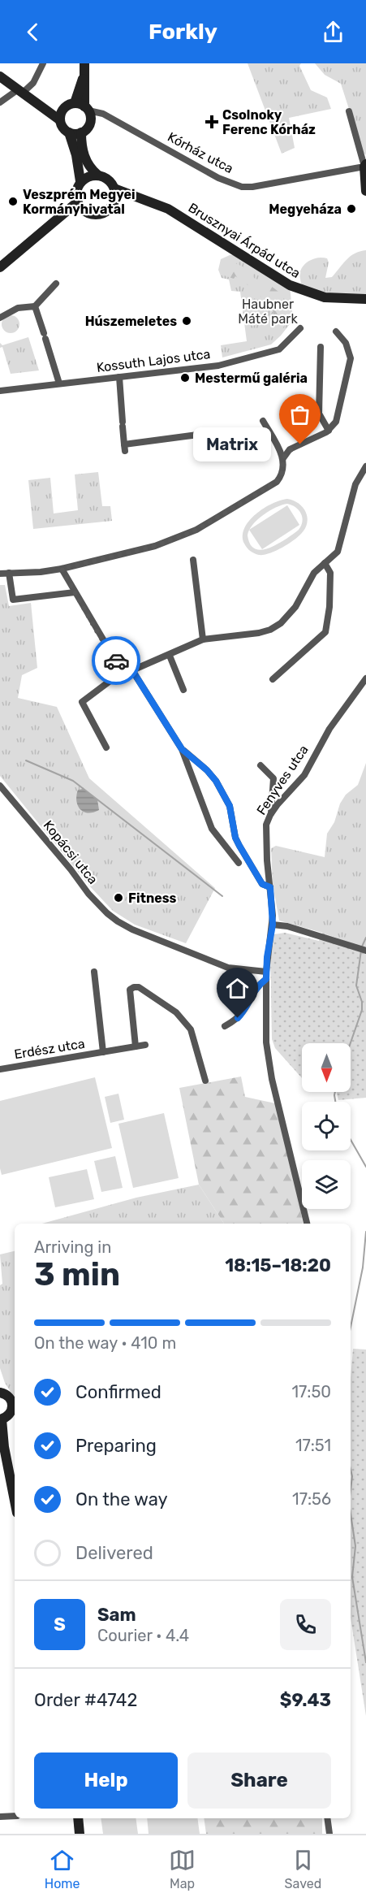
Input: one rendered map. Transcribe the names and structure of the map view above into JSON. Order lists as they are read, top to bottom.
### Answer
{
  "streets": {
    "street": [
      "Kórház utca",
      "Brusznyai Árpád utca",
      "Kossuth Lajos utca",
      "Fenyves utca",
      "Kopácsi utca",
      "Erdész utca"
    ]
  },
  "crossings": [
    ["Fenyves utca", "Kopácsi utca"]
  ],
  "parks": ["Haubner Máté park"],
  "places": {
    "health": ["Csolnoky Ferenc Kórház"],
    "other": [
      "Veszprém Megyei Kormányhivatal",
      "Megyeháza",
      "Húszemeletes",
      "Mestermű galéria",
      "Matrix",
      "Fitness"
    ]
  },
  "north": "bottom",
  "page": {
    "header": "Forkly",
    "bubble": "Matrix",
    "heading": ["3 min", "Arriving in", "18:15–18:20"],
    "panel": [
      "Sam",
      "Courier · 4.4",
      "Order #4742",
      "$9.43"
    ],
    "bar": "On the way · 410 m",
    "list": [
      ["Confirmed", "17:50"],
      ["Preparing", "17:51"],
      ["On the way", "17:56"],
      "Delivered"
    ],
    "round": "S",
    "buttons": ["Help", "Share"],
    "tabs": ["Home", "Map", "Saved"]
  }
}
